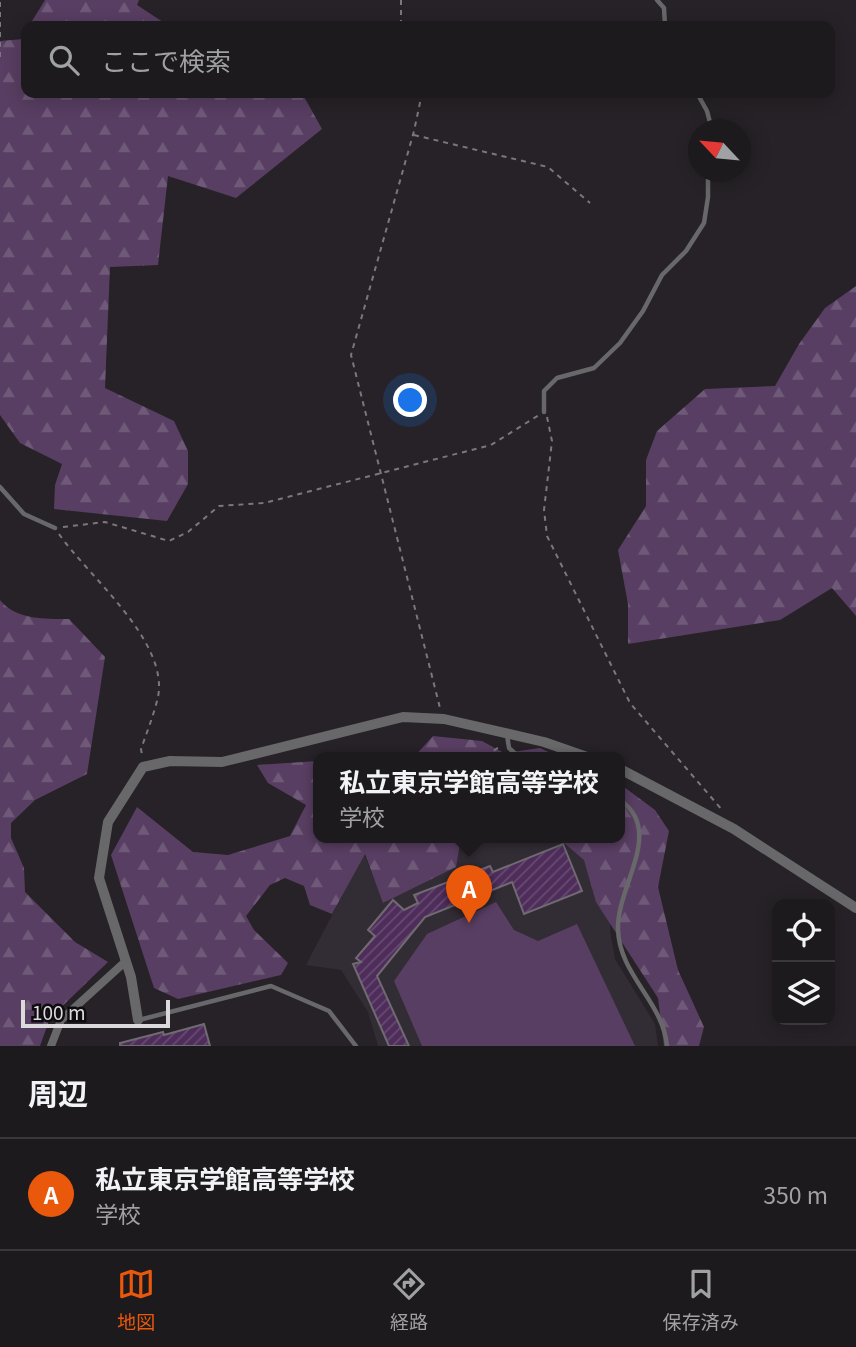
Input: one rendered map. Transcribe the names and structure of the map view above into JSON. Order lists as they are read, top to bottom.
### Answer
{
  "scale_bar": "100 m",
  "north": "top left",
  "page": {
    "search": "ここで検索",
    "popup": ["私立東京学館高等学校", "学校"],
    "pins": "A",
    "scale": "100 m",
    "heading": "周辺",
    "list": [
      {
        "mark": "A",
        "name": "私立東京学館高等学校",
        "note": "学校",
        "value": "350 m"
      }
    ],
    "nav": ["地図", "経路", "保存済み"]
  }
}
